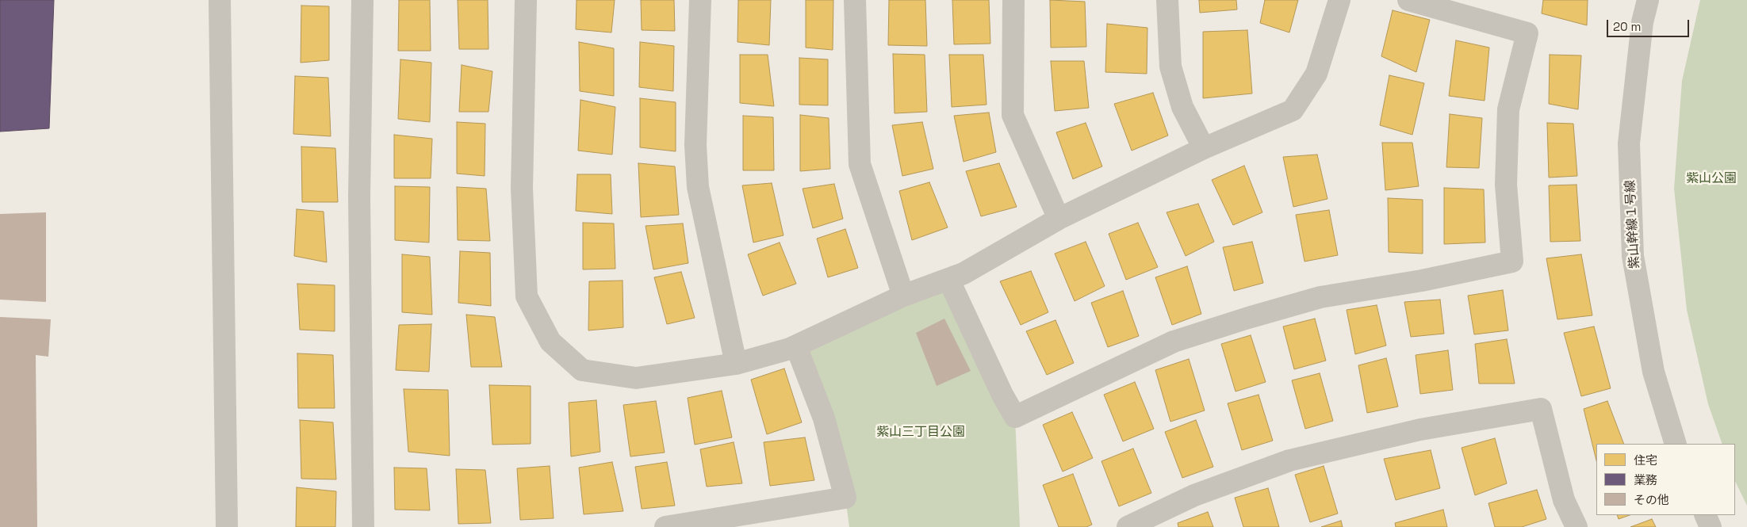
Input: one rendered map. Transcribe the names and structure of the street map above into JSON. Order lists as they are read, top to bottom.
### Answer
{
  "streets": {
    "street": ["紫山幹線１号線"]
  },
  "parks": ["紫山公園", "紫山三丁目公園"],
  "legend": ["住宅", "業務", "その他"],
  "scale_bar": "20 m"
}
